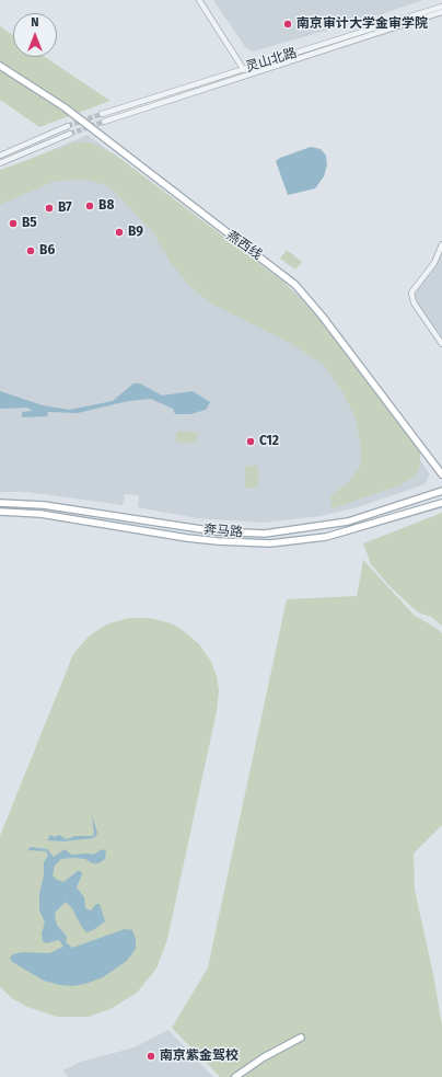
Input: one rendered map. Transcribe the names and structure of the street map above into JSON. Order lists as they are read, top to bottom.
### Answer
{
  "streets": {
    "main road": ["燕西线", "奔马路"],
    "street": ["灵山北路"]
  },
  "places": [
    "南京审计大学金审学院",
    "B8",
    "B7",
    "B5",
    "B9",
    "B6",
    "C12",
    "南京紫金驾校"
  ],
  "north": "top"
}
